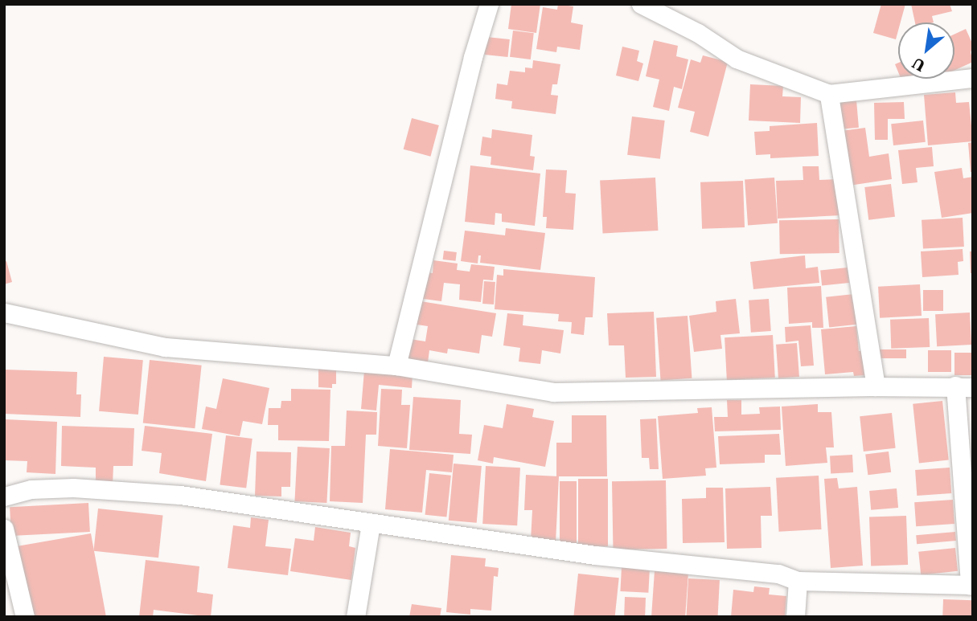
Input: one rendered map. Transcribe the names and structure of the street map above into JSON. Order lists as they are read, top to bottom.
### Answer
{
  "north": "bottom left"
}
